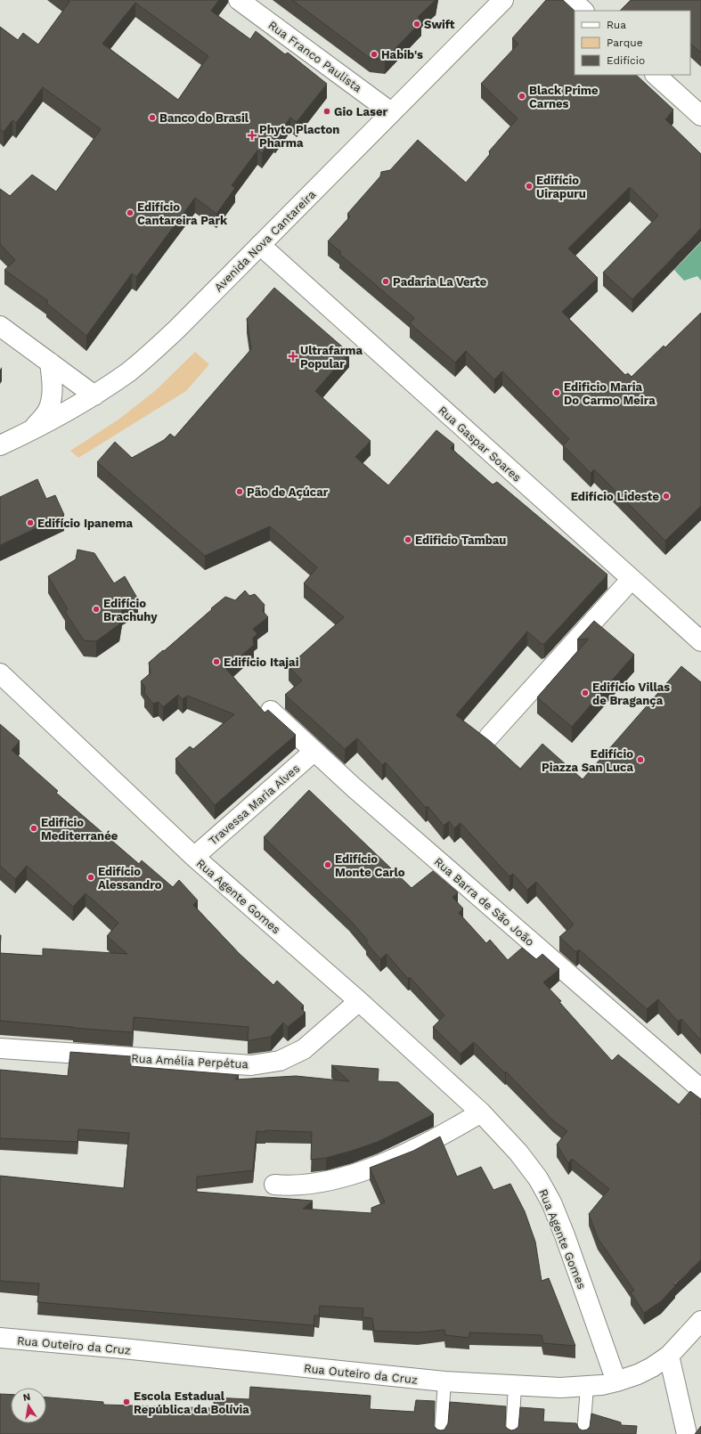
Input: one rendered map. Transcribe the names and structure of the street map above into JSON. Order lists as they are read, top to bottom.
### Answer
{
  "streets": {
    "street": [
      "Rua Franco Paulista",
      "Avenida Nova Cantareira",
      "Rua Gaspar Soares",
      "Travessa Maria Alves",
      "Rua Agente Gomes",
      "Rua Barra de São João",
      "Rua Amélia Perpétua",
      "Rua Outeiro da Cruz"
    ]
  },
  "crossings": [
    ["Rua Franco Paulista", "Avenida Nova Cantareira"],
    ["Avenida Nova Cantareira", "Rua Gaspar Soares"],
    ["Travessa Maria Alves", "Rua Agente Gomes"],
    ["Travessa Maria Alves", "Rua Barra de São João"],
    ["Rua Agente Gomes", "Rua Amélia Perpétua"],
    ["Rua Agente Gomes", "Rua Outeiro da Cruz"]
  ],
  "places": {
    "other": [
      "Swift",
      "Habib's",
      "Black Prime Carnes",
      "Gio Laser",
      "Banco do Brasil",
      "Edifício Uirapuru",
      "Edifício Cantareira Park",
      "Padaria La Verte",
      "Edificio Maria Do Carmo Meira",
      "Pão de Açúcar",
      "Edifício Lideste",
      "Edifício Ipanema",
      "Edificio Tambau",
      "Edifício Brachuhy",
      "Edifício Itajai",
      "Edifício Villas de Bragança",
      "Edifício Piazza San Luca",
      "Edifício Mediterranée",
      "Edifício Monte Carlo",
      "Edifício Alessandro",
      "Escola Estadual República da Bolívia"
    ],
    "health": ["Phyto Placton Pharma", "Ultrafarma Popular"]
  },
  "legend": ["Rua", "Parque", "Edifício"],
  "north": "top"
}
